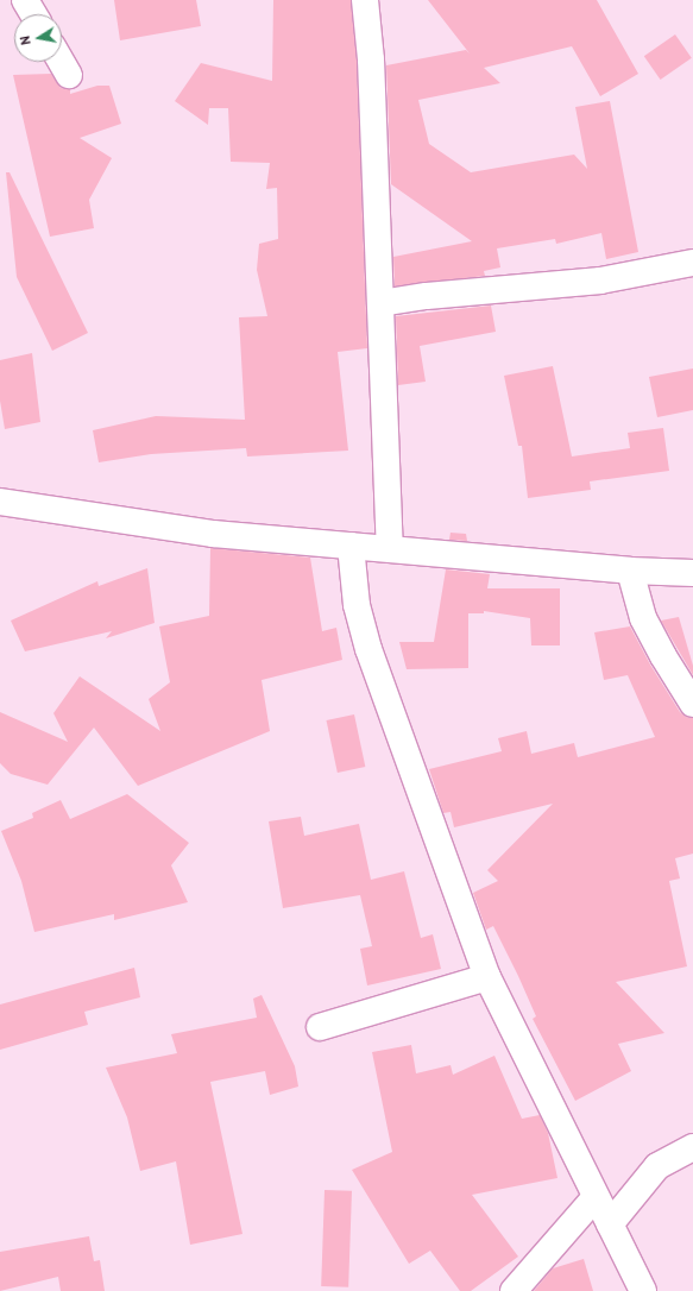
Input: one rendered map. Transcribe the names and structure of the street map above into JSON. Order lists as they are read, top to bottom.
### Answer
{
  "north": "left"
}
